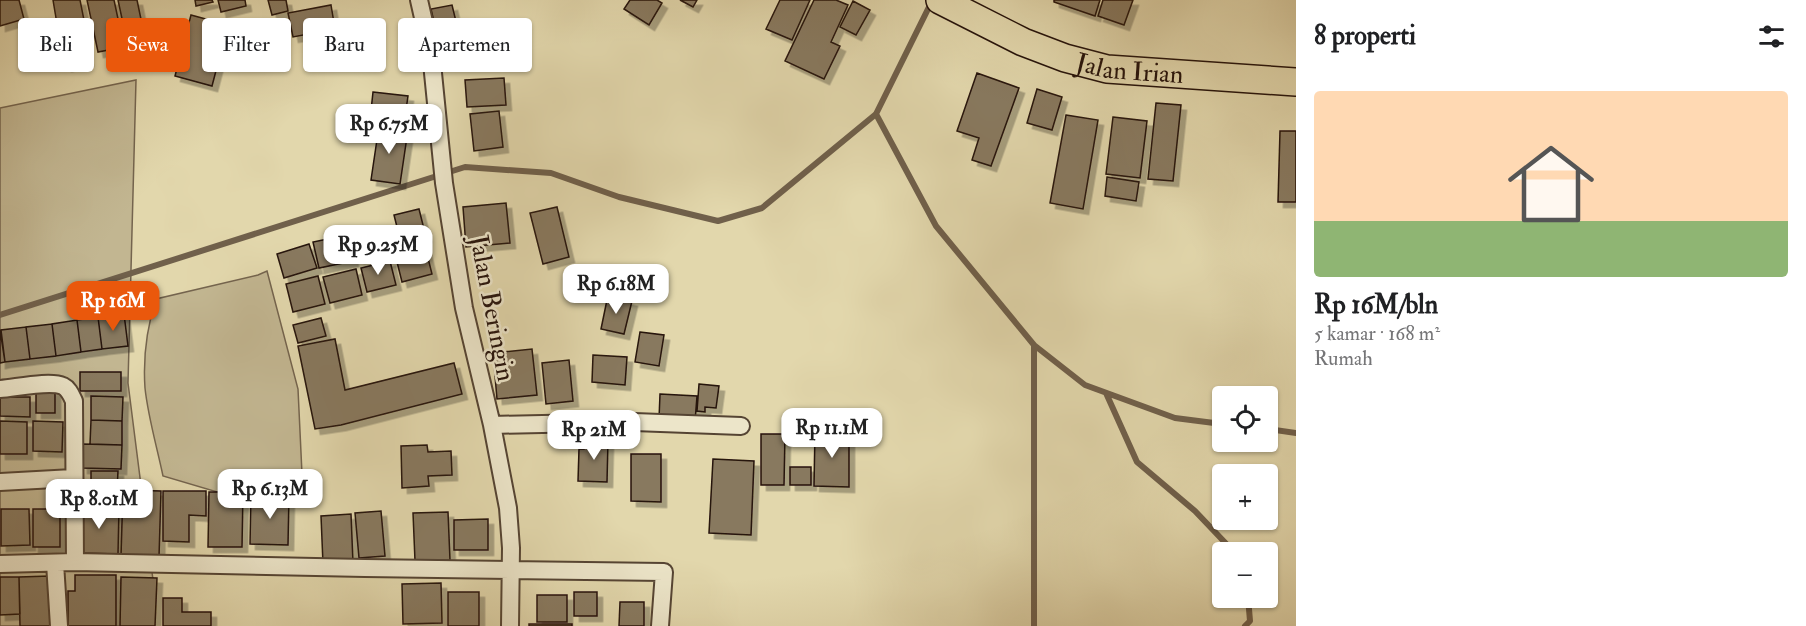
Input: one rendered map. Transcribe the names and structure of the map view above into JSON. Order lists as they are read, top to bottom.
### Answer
{
  "streets": {
    "main road": ["Jalan Irian"],
    "street": ["Jalan Beringin"]
  },
  "page": {
    "heading": "8 properti",
    "chip": [
      "Beli",
      "Sewa",
      "Filter",
      "Baru",
      "Apartemen"
    ],
    "list": [
      {
        "name": "Rp 16M/bln",
        "note": "5 kamar · 168 m² · Rumah"
      }
    ],
    "price": [
      "Rp 6.75M",
      "Rp 9.25M",
      "Rp 6.18M",
      "Rp 16M",
      "Rp 11.1M",
      "Rp 21M",
      "Rp 6.13M",
      "Rp 8.01M"
    ],
    "map_buttons": ["+", "−"]
  }
}
